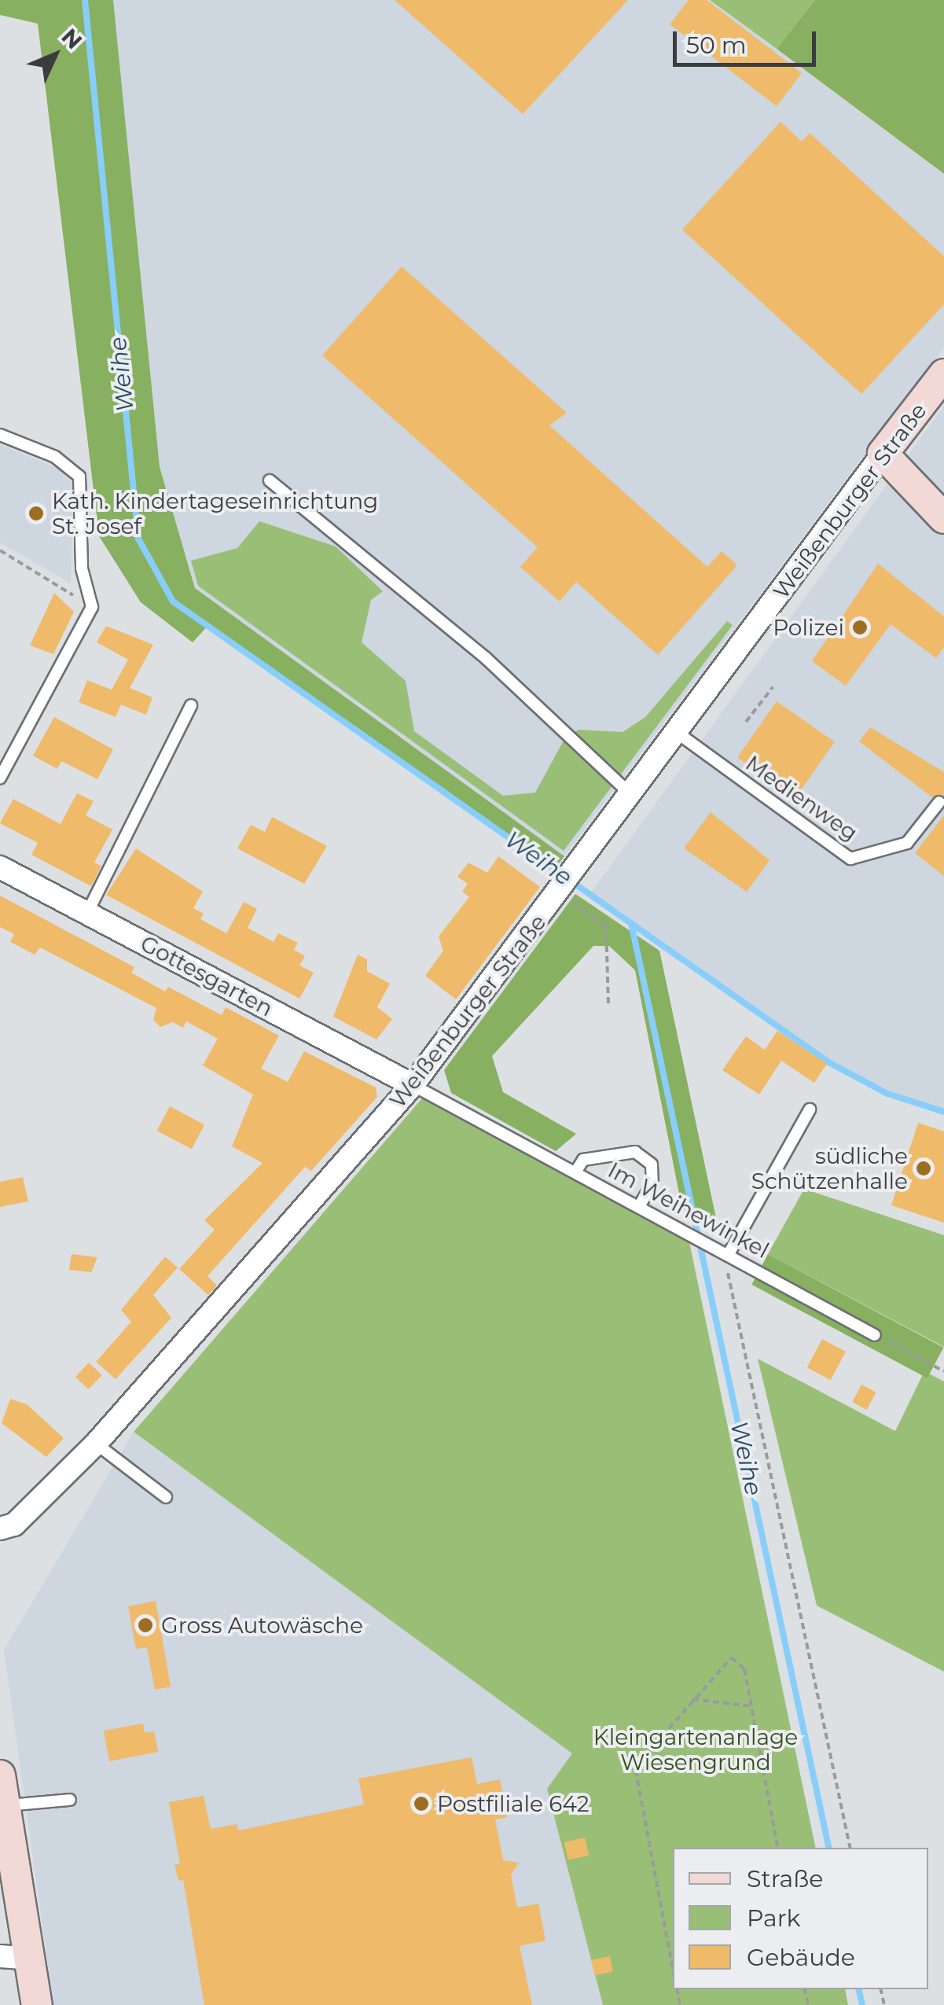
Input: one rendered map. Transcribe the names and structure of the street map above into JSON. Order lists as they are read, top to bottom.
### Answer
{
  "streets": {
    "street": ["Weißenburger Straße", "Gottesgarten"],
    "lane": ["Medienweg", "Im Weihewinkel"]
  },
  "crossings": [
    ["Weißenburger Straße", "Medienweg"],
    ["Weißenburger Straße", "Gottesgarten"],
    ["Weißenburger Straße", "Im Weihewinkel"],
    ["Gottesgarten", "Im Weihewinkel"]
  ],
  "water": ["Weihe"],
  "parks": ["Kleingartenanlage Wiesengrund"],
  "places": [
    "Kath. Kindertageseinrichtung St. Josef",
    "Polizei",
    "südliche Schützenhalle",
    "Gross Autowäsche",
    "Postfiliale 642"
  ],
  "legend": ["Straße", "Park", "Gebäude"],
  "scale_bar": "50 m",
  "north": "top right"
}
